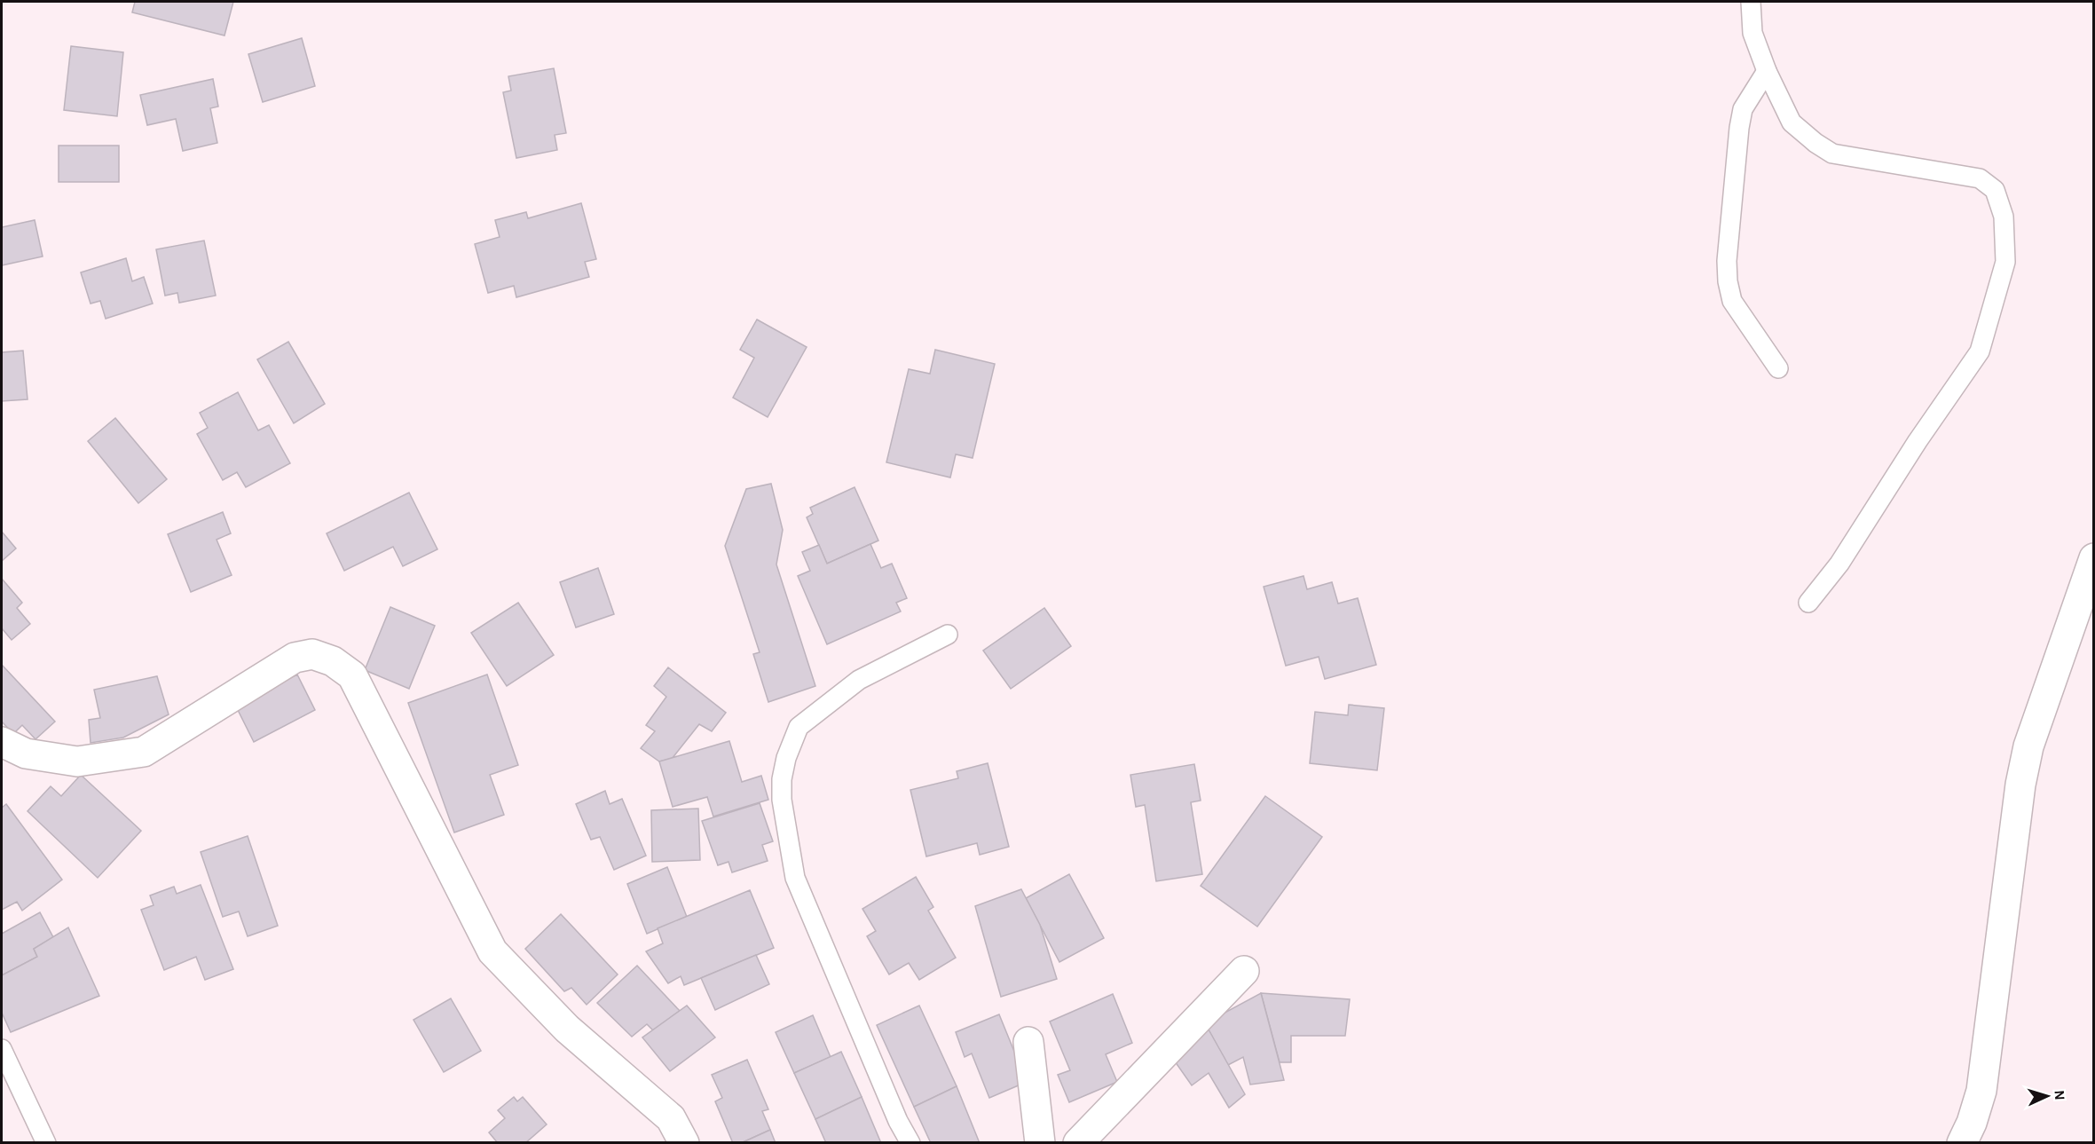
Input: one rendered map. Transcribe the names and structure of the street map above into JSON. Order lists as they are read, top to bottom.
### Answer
{
  "north": "right"
}
